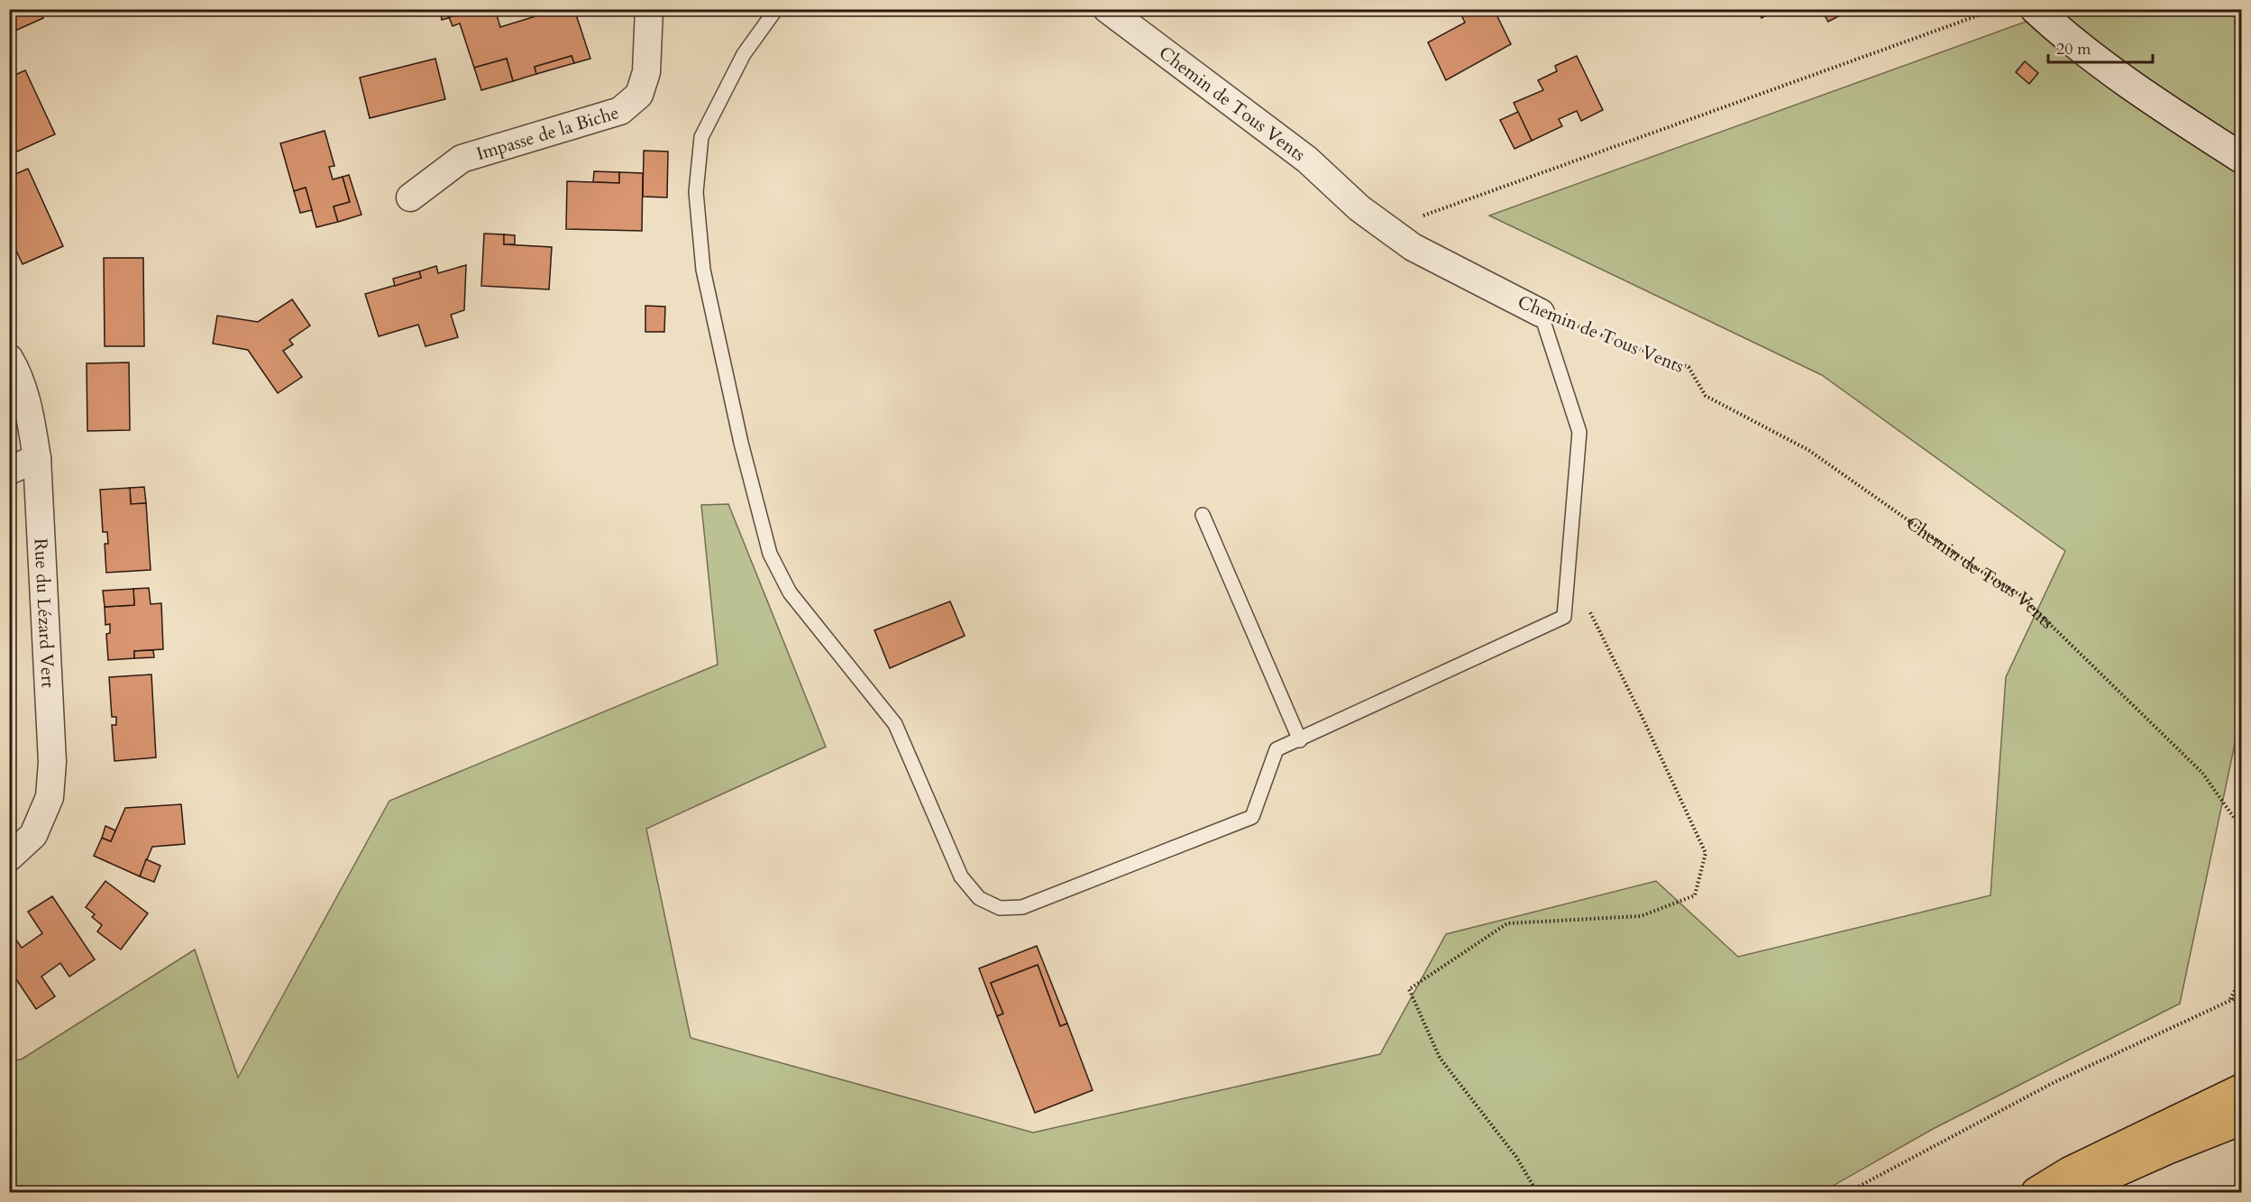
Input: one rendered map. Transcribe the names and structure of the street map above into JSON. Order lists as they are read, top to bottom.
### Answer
{
  "streets": {
    "street": ["Chemin de Tous Vents", "Impasse de la Biche", "Rue du Lézard Vert"]
  },
  "scale_bar": "20 m"
}
